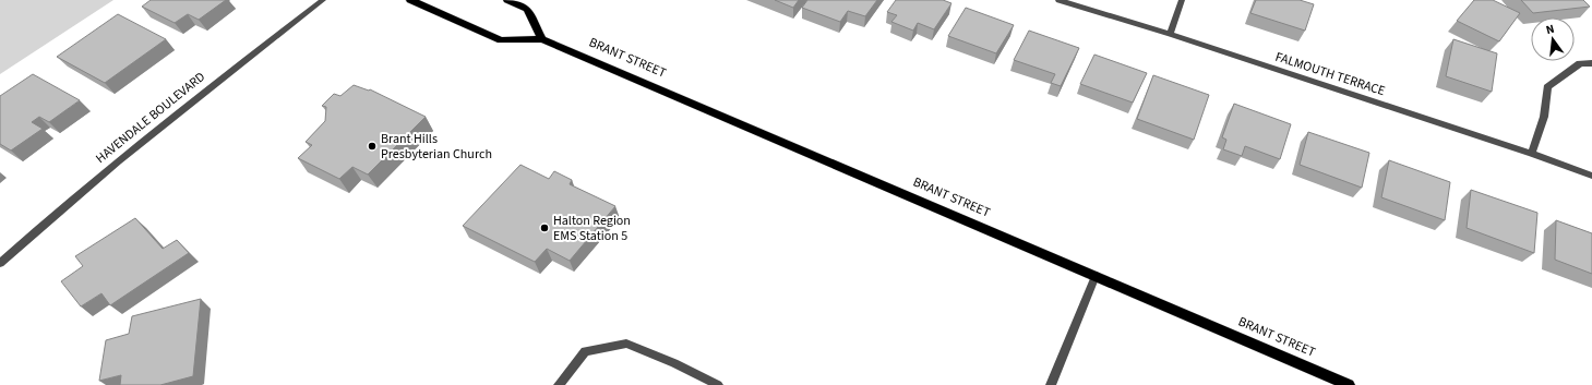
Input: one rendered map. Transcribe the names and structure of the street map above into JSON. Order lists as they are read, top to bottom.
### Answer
{
  "streets": {
    "main road": ["BRANT STREET"],
    "street": ["FALMOUTH TERRACE", "HAVENDALE BOULEVARD"]
  },
  "places": ["Brant Hills Presbyterian Church", "Halton Region EMS Station 5"],
  "north": "top"
}
